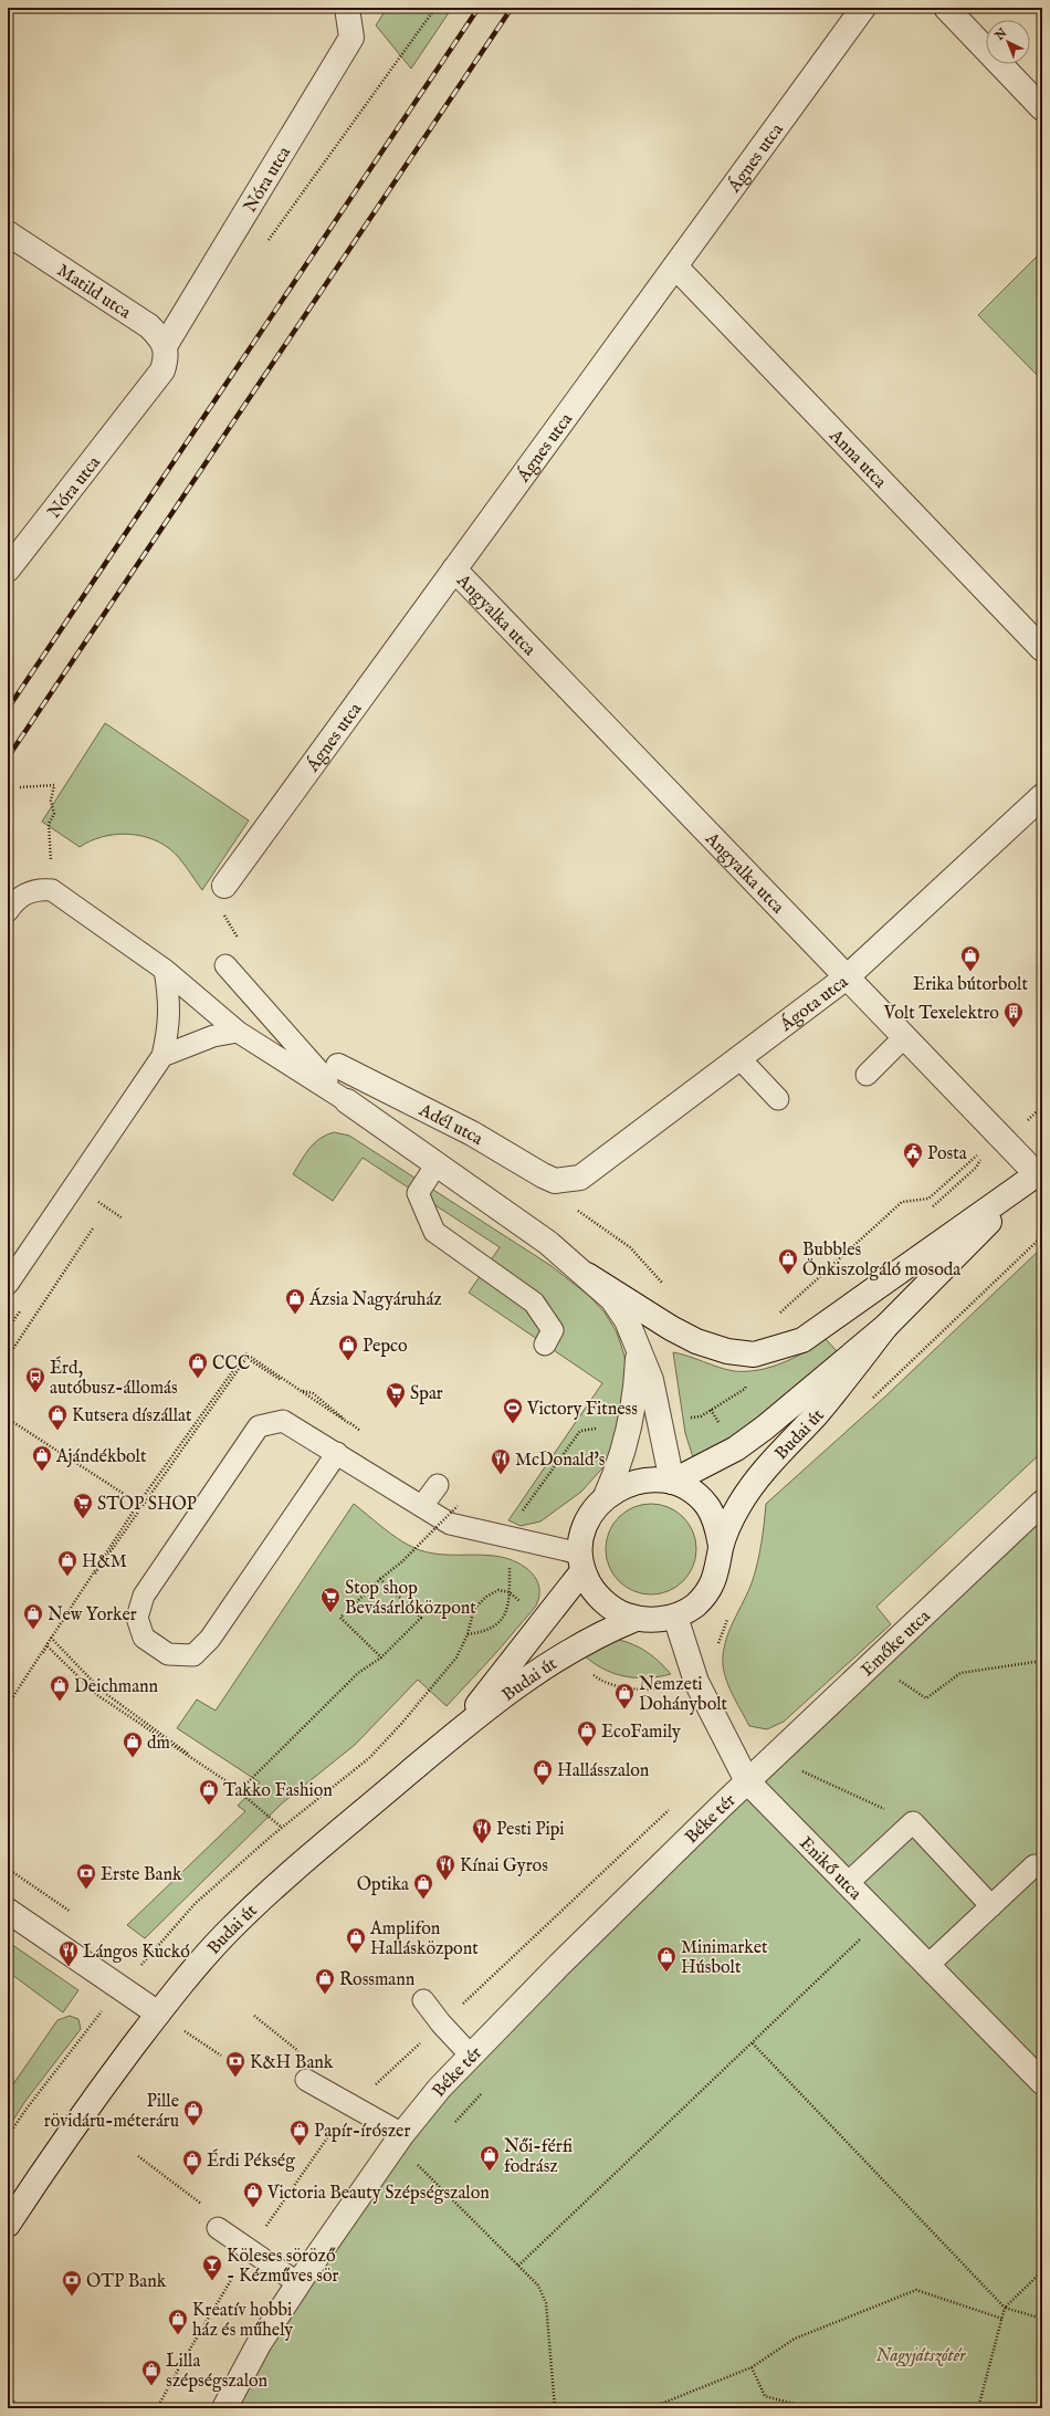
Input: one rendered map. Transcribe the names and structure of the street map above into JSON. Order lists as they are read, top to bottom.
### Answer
{
  "streets": {
    "street": [
      "Ágnes utca",
      "Nóra utca",
      "Matild utca",
      "Anna utca",
      "Angyalka utca",
      "Ágota utca",
      "Adél utca",
      "Budai út",
      "Emőke utca",
      "Béke tér",
      "Enikő utca"
    ]
  },
  "crossings": [
    ["Ágnes utca", "Anna utca"],
    ["Ágnes utca", "Angyalka utca"],
    ["Nóra utca", "Matild utca"],
    ["Angyalka utca", "Ágota utca"],
    ["Angyalka utca", "Budai út"],
    ["Ágota utca", "Adél utca"],
    ["Budai út", "Enikő utca"],
    ["Emőke utca", "Béke tér"],
    ["Emőke utca", "Enikő utca"],
    ["Béke tér", "Enikő utca"]
  ],
  "parks": ["Nagyjátszótér"],
  "places": {
    "shop": [
      "Erika bútorbolt",
      "Bubbles Önkiszolgáló mosoda",
      "Ázsia Nagyáruház",
      "Pepco",
      "CCC",
      "Kutsera díszállat",
      "Ajándékbolt",
      "H&M",
      "New Yorker",
      "Deichmann",
      "Nemzeti Dohánybolt",
      "EcoFamily",
      "dm",
      "Hallásszalon",
      "Takko Fashion",
      "Optika",
      "Amplifon Hallásközpont",
      "Minimarket Húsbolt",
      "Rossmann",
      "Pille rövidáru-méteráru",
      "Papír-írószer",
      "Női-férfi fodrász",
      "Érdi Pékség",
      "Victoria Beauty Szépségszalon",
      "Kreatív hobbi ház és műhely",
      "Lilla szépségszalon"
    ],
    "building": ["Volt Texelektro"],
    "public building": ["Posta"],
    "bus stop": ["Érd, autóbusz-állomás"],
    "supermarket": ["Spar", "STOP SHOP", "Stop shop Bevásárlóközpont"],
    "sports": ["Victory Fitness"],
    "restaurant": [
      "McDonald's",
      "Pesti Pipi",
      "Kínai Gyros",
      "Lángos Kuckó"
    ],
    "bank": ["Erste Bank", "K&H Bank", "OTP Bank"],
    "bar": ["Köleses söröző - Kézműves sör"]
  },
  "north": "top left"
}
